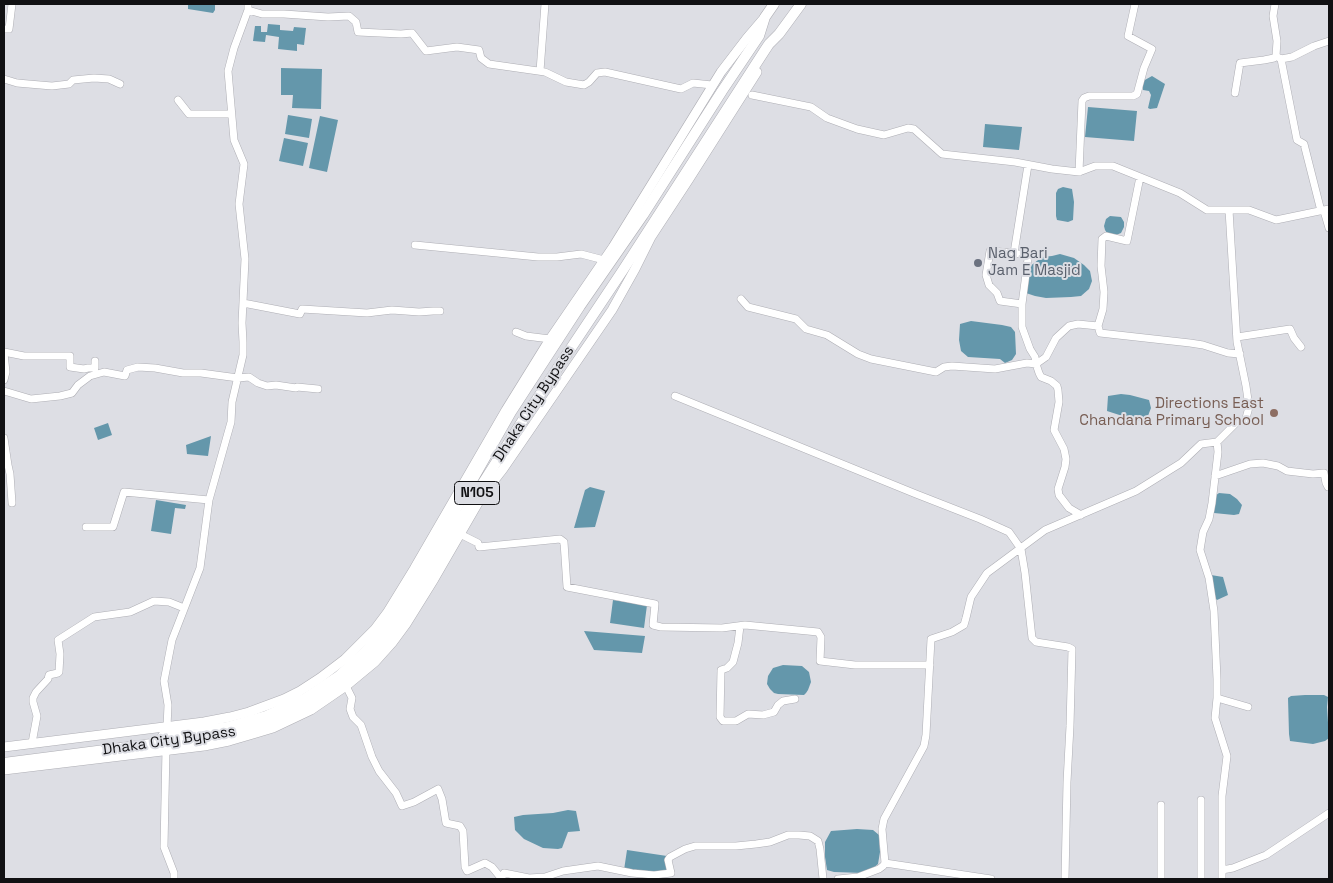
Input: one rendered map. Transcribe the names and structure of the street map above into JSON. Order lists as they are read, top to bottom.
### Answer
{
  "streets": {
    "highway": ["Dhaka City Bypass", "N105"]
  },
  "places": ["Nag Bari Jam E Masjid", "Directions East Chandana Primary School"]
}
